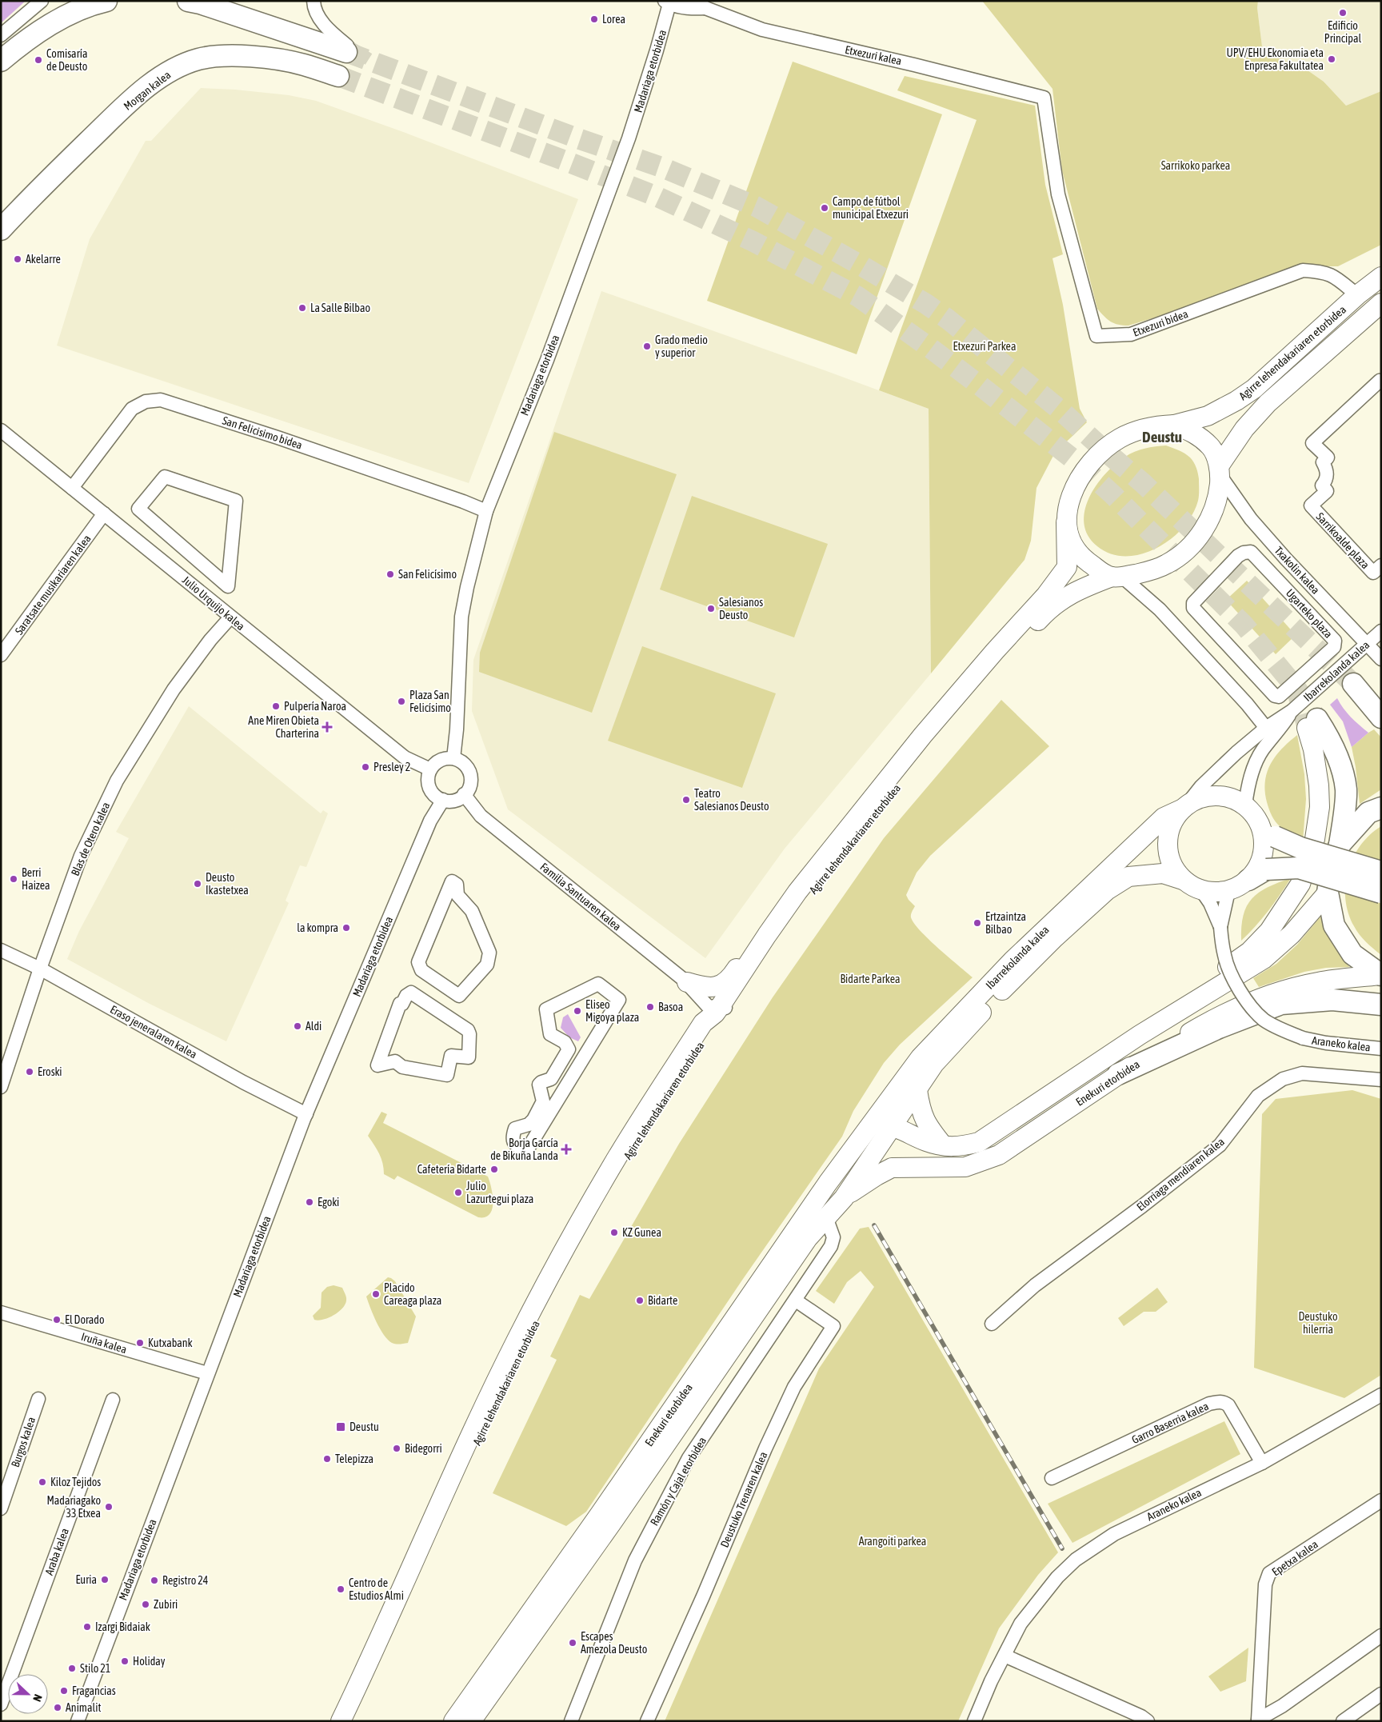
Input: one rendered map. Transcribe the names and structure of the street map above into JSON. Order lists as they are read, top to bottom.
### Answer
{
  "streets": {
    "main road": [
      "Morgan kalea",
      "Agirre lehendakariaren etorbidea",
      "Ibarrekolanda kalea",
      "Enekuri etorbidea"
    ],
    "street": [
      "Etxezuri kalea",
      "Madariaga etorbidea",
      "Etxezuri bidea",
      "San Felicisimo bidea",
      "Sarrikoalde plaza",
      "Txakolin kalea",
      "Saratsate musikariaren kalea",
      "Julio Urquijo kalea",
      "Ugarteko plaza",
      "Blas de Otero kalea",
      "Familia Santuaren kalea",
      "Eraso jeneralaren kalea",
      "Araneko kalea",
      "Elorriaga mendiaren kalea",
      "Iruña kalea",
      "Garro Baserria kalea",
      "Burgos kalea",
      "Ramón y Cajal etorbidea",
      "Deustuko Trenaren kalea",
      "Araba kalea",
      "Epetxa kalea"
    ]
  },
  "crossings": [
    ["Etxezuri kalea", "Madariaga etorbidea"],
    ["Etxezuri kalea", "Etxezuri bidea"],
    ["Madariaga etorbidea", "San Felicisimo bidea"],
    ["Madariaga etorbidea", "Julio Urquijo kalea"],
    ["Madariaga etorbidea", "Familia Santuaren kalea"],
    ["Madariaga etorbidea", "Eraso jeneralaren kalea"],
    ["Madariaga etorbidea", "Iruña kalea"],
    ["Etxezuri bidea", "Agirre lehendakariaren etorbidea"],
    ["Agirre lehendakariaren etorbidea", "Txakolin kalea"],
    ["Agirre lehendakariaren etorbidea", "Familia Santuaren kalea"],
    ["San Felicisimo bidea", "Julio Urquijo kalea"],
    ["Txakolin kalea", "Ibarrekolanda kalea"],
    ["Saratsate musikariaren kalea", "Julio Urquijo kalea"],
    ["Julio Urquijo kalea", "Blas de Otero kalea"],
    ["Julio Urquijo kalea", "Familia Santuaren kalea"],
    ["Ibarrekolanda kalea", "Enekuri etorbidea"],
    ["Blas de Otero kalea", "Eraso jeneralaren kalea"],
    ["Araneko kalea", "Garro Baserria kalea"],
    ["Enekuri etorbidea", "Ramón y Cajal etorbidea"],
    ["Ramón y Cajal etorbidea", "Deustuko Trenaren kalea"]
  ],
  "districts": ["Deustu"],
  "parks": [
    "Sarrikoko parkea",
    "Etxezuri Parkea",
    "Bidarte Parkea",
    "Deustuko hilerria",
    "Arangoiti parkea"
  ],
  "places": {
    "other": [
      "Edificio Principal",
      "Lorea",
      "UPV/EHU Ekonomia eta Enpresa Fakultatea",
      "Comisaría de Deusto",
      "Campo de fútbol municipal Etxezuri",
      "Akelarre",
      "La Salle Bilbao",
      "Grado medio y superior",
      "San Felicísimo",
      "Salesianos Deusto",
      "Plaza San Felicísimo",
      "Pulpería Naroa",
      "Presley 2",
      "Teatro Salesianos Deusto",
      "Berri Haizea",
      "Deusto Ikastetxea",
      "Ertzaintza Bilbao",
      "la kompra",
      "Basoa",
      "Eliseo Migoya plaza",
      "Aldi",
      "Eroski",
      "Cafetería Bidarte",
      "Julio Lazurtegui plaza",
      "Egoki",
      "KZ Gunea",
      "Placido Careaga plaza",
      "Bidarte",
      "El Dorado",
      "Kutxabank",
      "Bidegorri",
      "Telepizza",
      "Kiloz Tejidos",
      "Madariagako 33 Etxea",
      "Euria",
      "Registro 24",
      "Centro de Estudios Almi",
      "Zubiri",
      "Izargi Bidaiak",
      "Escapes Amezola Deusto",
      "Holiday",
      "Stilo 21",
      "Fragancias",
      "Animalit"
    ],
    "health": ["Ane Miren Obieta Charterina", "Borja García de Bikuña Landa"],
    "transit": ["Deustu"]
  },
  "north": "right"
}
